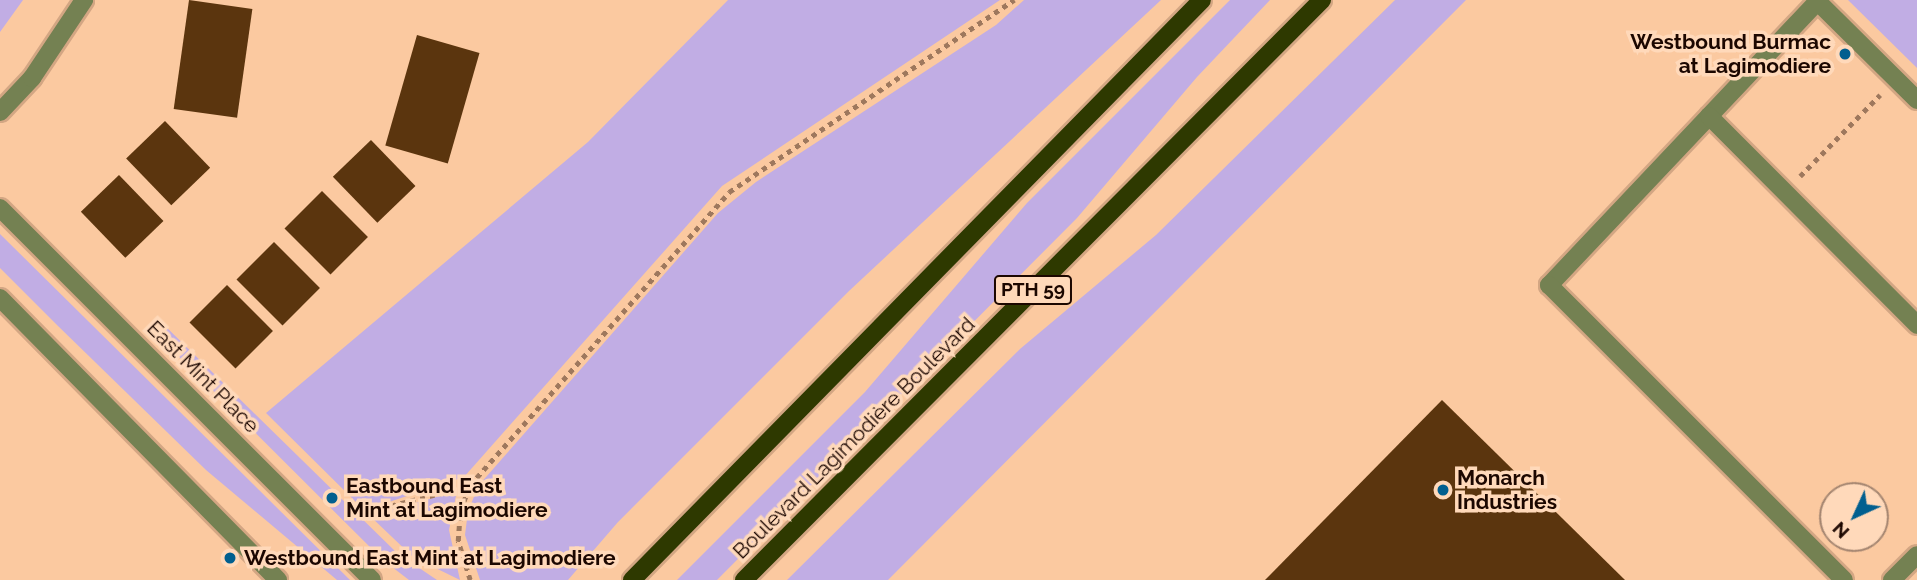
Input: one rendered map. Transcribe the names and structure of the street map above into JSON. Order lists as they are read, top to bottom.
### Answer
{
  "streets": {
    "main road": ["PTH 59", "Boulevard Lagimodière Boulevard"],
    "street": ["East Mint Place"]
  },
  "places": [
    "Westbound Burmac at Lagimodiere",
    "Monarch Industries",
    "Eastbound East Mint at Lagimodiere",
    "Westbound East Mint at Lagimodiere"
  ],
  "north": "bottom left"
}
